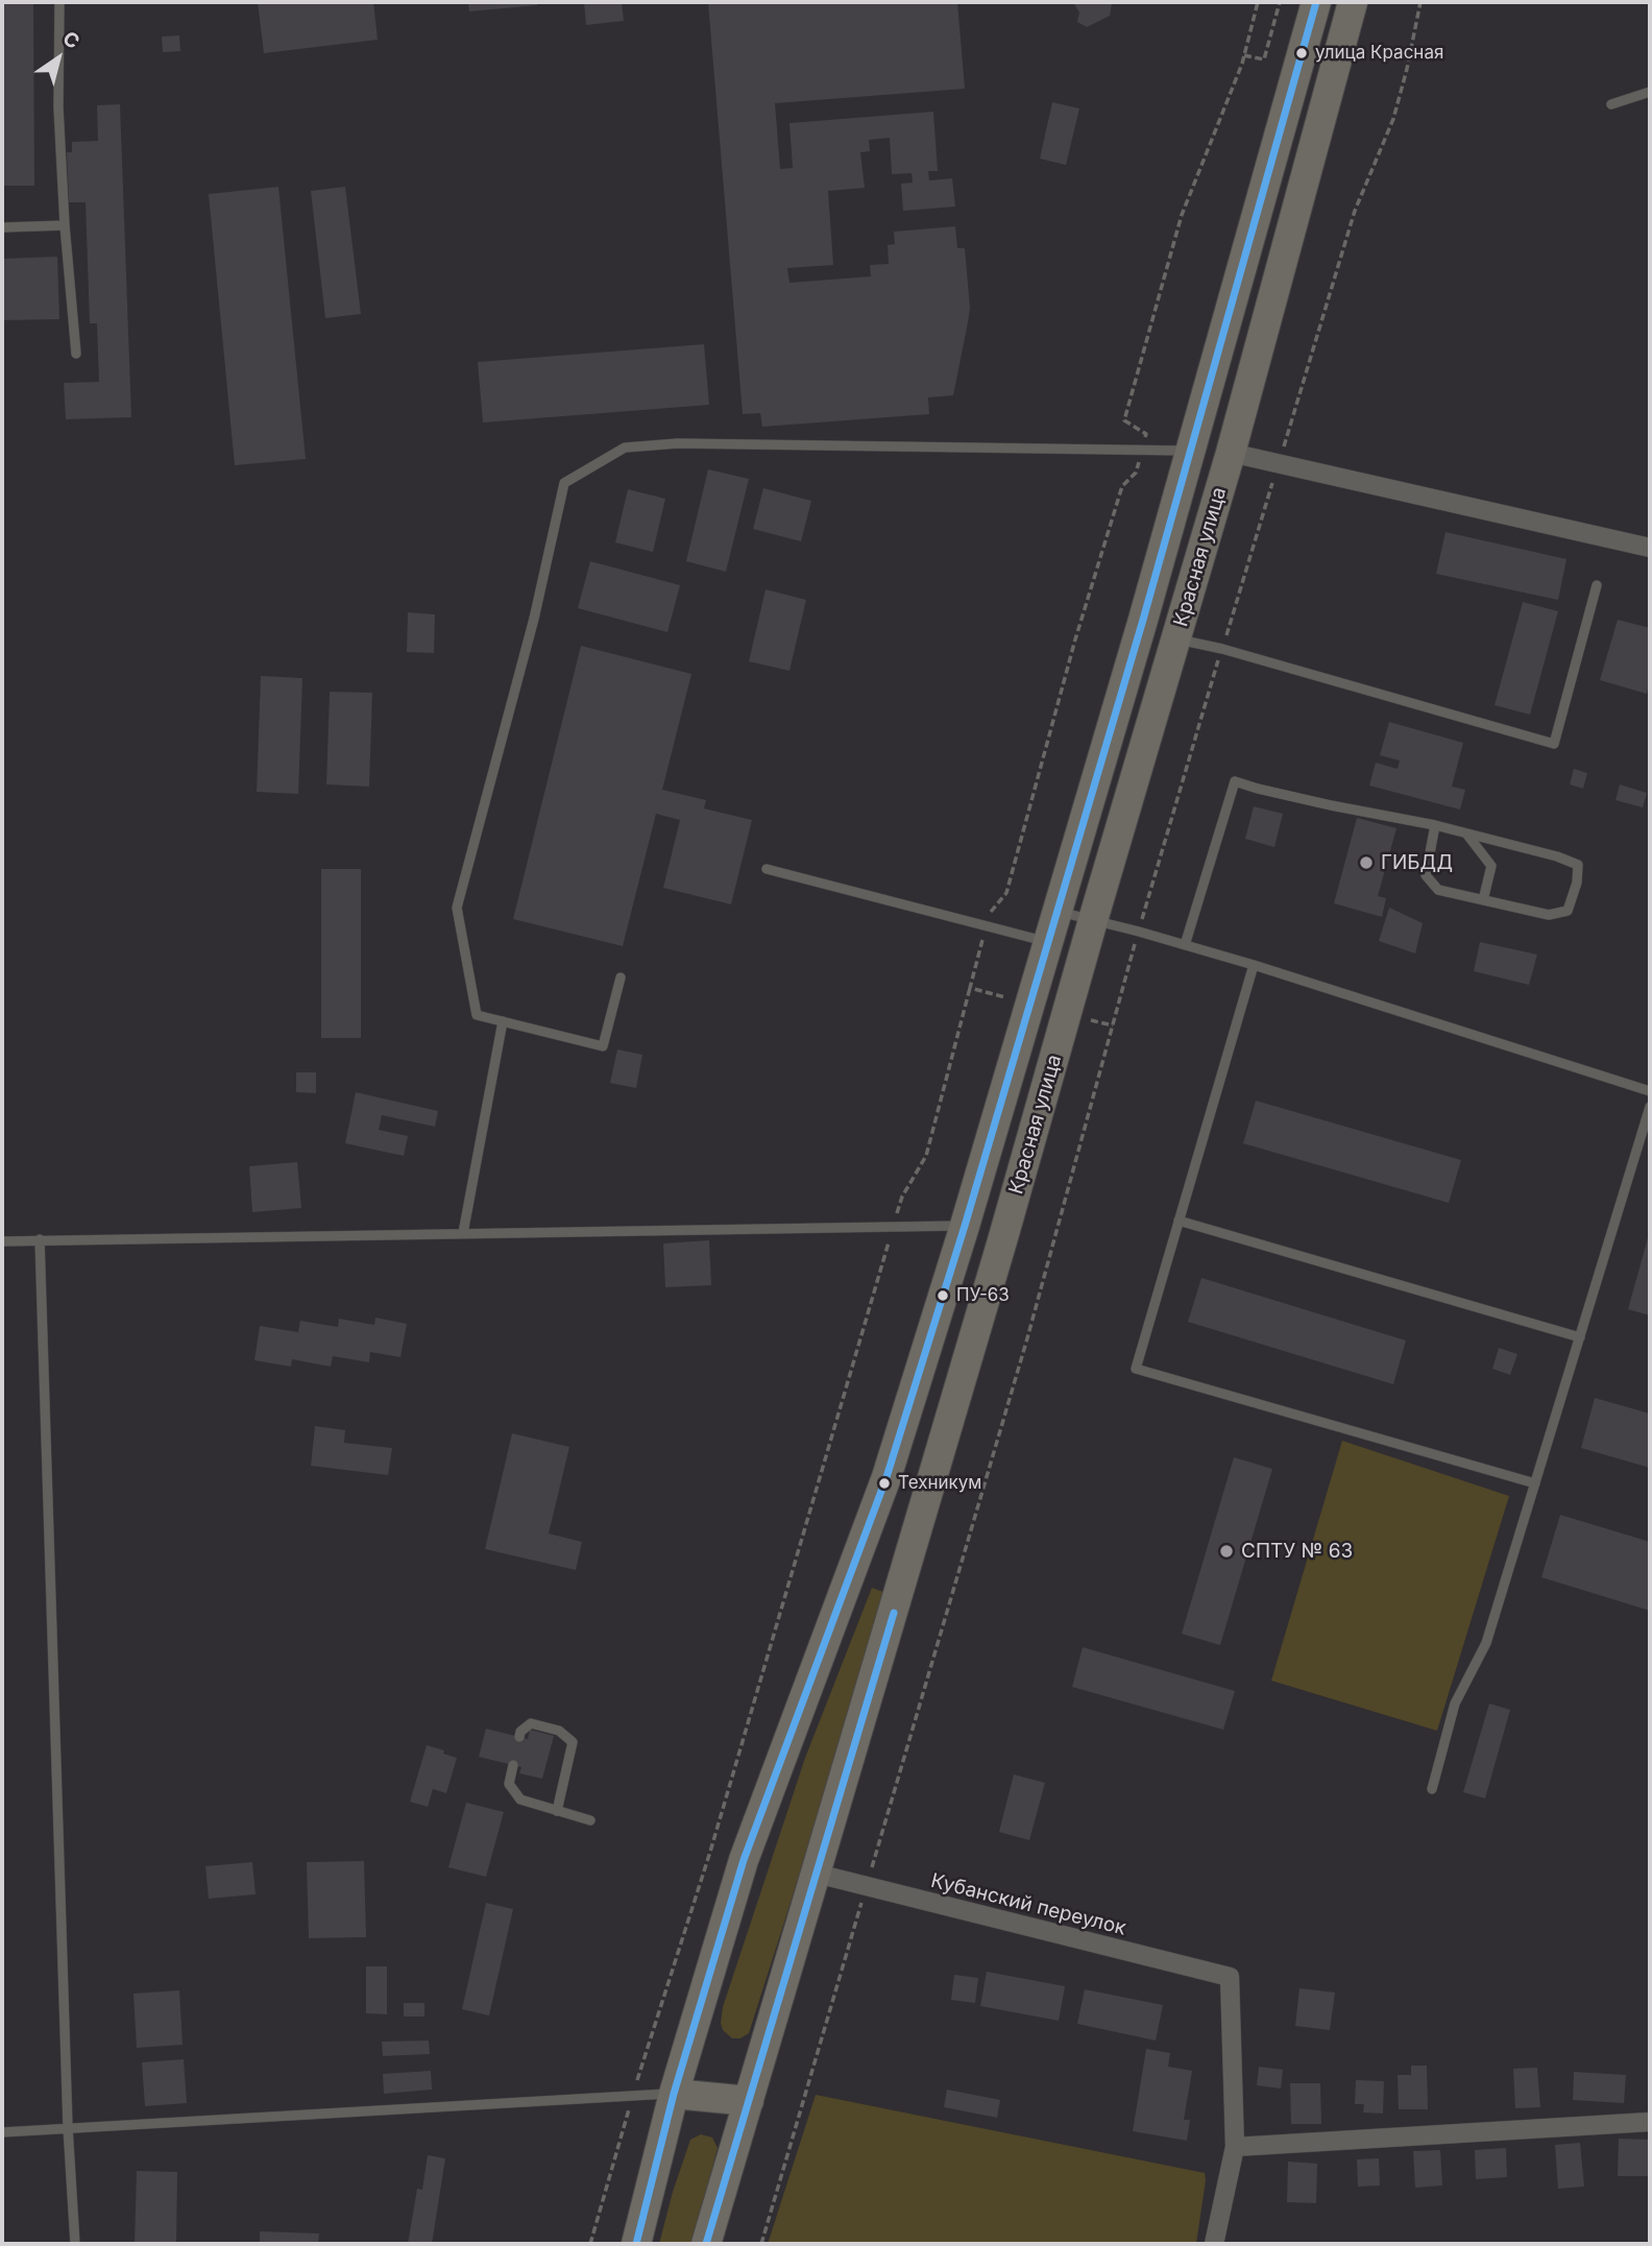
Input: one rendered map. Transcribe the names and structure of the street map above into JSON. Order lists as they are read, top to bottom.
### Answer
{
  "streets": {
    "main road": ["Красная улица"],
    "street": ["Кубанский переулок"]
  },
  "crossings": [
    ["Красная улица", "Кубанский переулок"]
  ],
  "places": [
    "улица Красная",
    "ГИБДД",
    "ПУ-63",
    "Техникум",
    "СПТУ № 63"
  ],
  "north": "top right"
}
